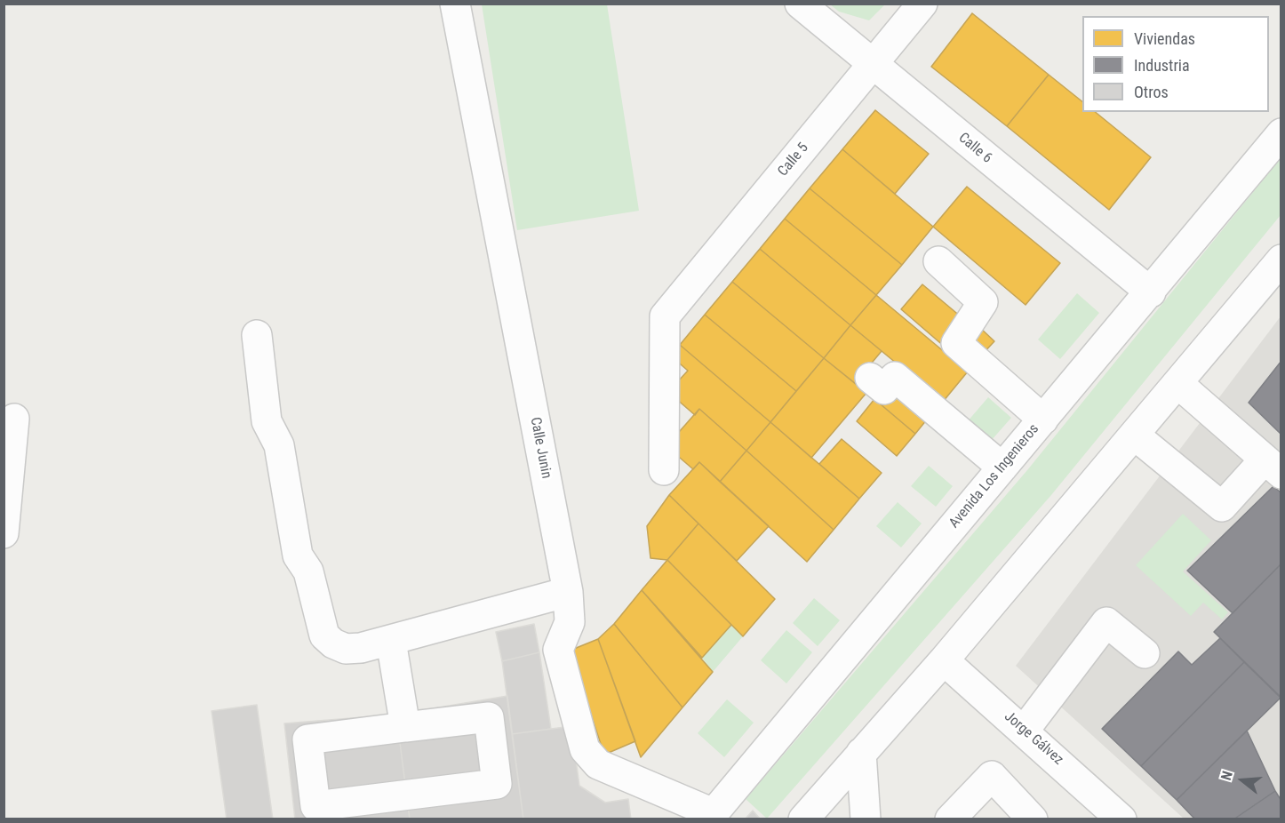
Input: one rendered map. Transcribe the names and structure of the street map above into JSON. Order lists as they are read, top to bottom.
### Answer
{
  "streets": {
    "street": [
      "Calle 6",
      "Calle 5",
      "Calle Junin",
      "Avenida Los Ingenieros",
      "Jorge Gálvez"
    ]
  },
  "crossings": [
    ["Calle 6", "Calle 5"],
    ["Calle 6", "Avenida Los Ingenieros"],
    ["Calle Junin", "Avenida Los Ingenieros"]
  ],
  "legend": ["Viviendas", "Industria", "Otros"],
  "north": "left"
}
